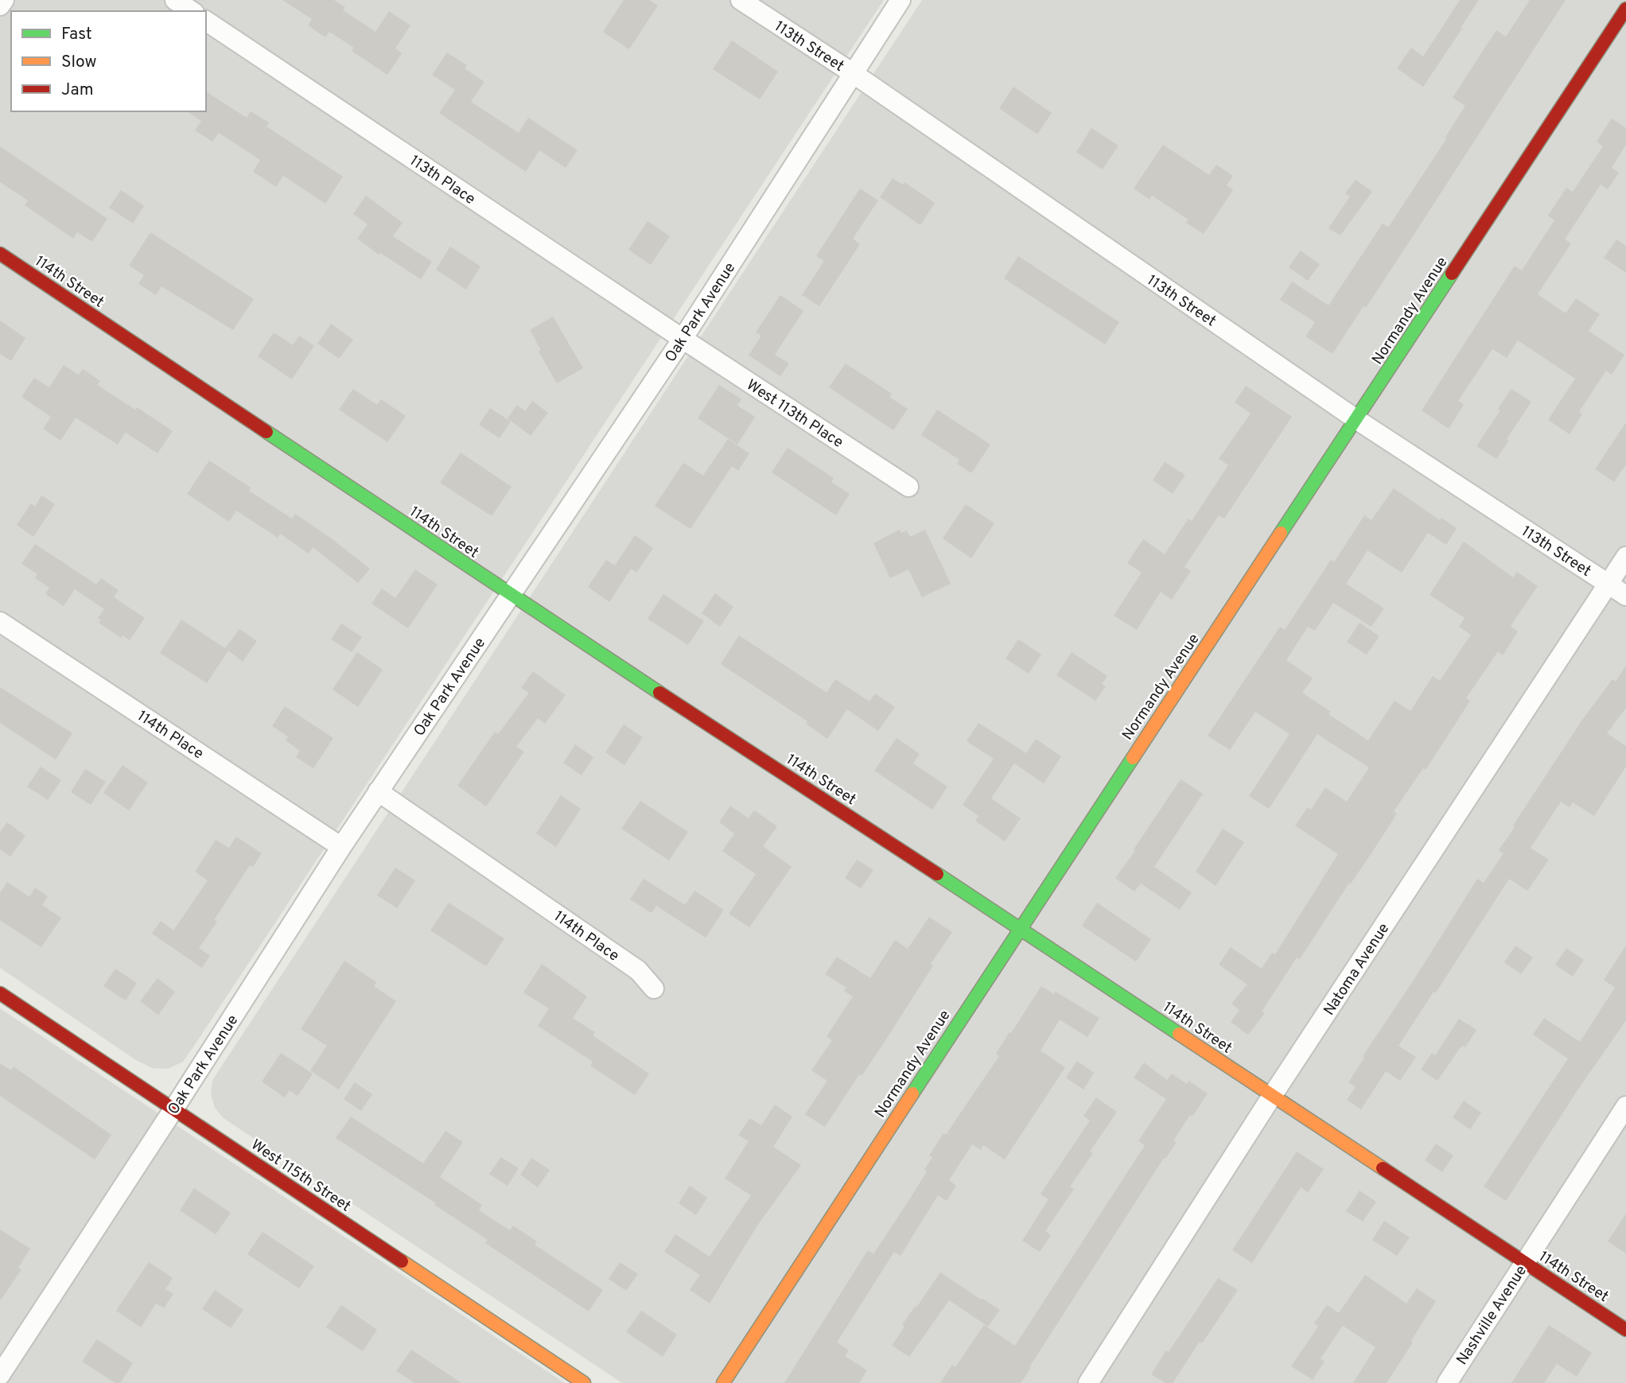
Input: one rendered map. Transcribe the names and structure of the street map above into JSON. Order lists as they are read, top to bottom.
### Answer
{
  "streets": {
    "street": [
      "113th Street",
      "113th Place",
      "114th Street",
      "Normandy Avenue",
      "Oak Park Avenue",
      "West 113th Place",
      "114th Place",
      "Natoma Avenue",
      "West 115th Street",
      "Nashville Avenue"
    ]
  },
  "crossings": [
    ["113th Street", "Normandy Avenue"],
    ["113th Street", "Oak Park Avenue"],
    ["113th Street", "Natoma Avenue"],
    ["113th Place", "Oak Park Avenue"],
    ["113th Place", "West 113th Place"],
    ["114th Street", "Normandy Avenue"],
    ["114th Street", "Oak Park Avenue"],
    ["114th Street", "Natoma Avenue"],
    ["114th Street", "Nashville Avenue"],
    ["Oak Park Avenue", "West 113th Place"],
    ["Oak Park Avenue", "114th Place"],
    ["Oak Park Avenue", "West 115th Street"]
  ],
  "legend": ["Fast", "Slow", "Jam"]
}
